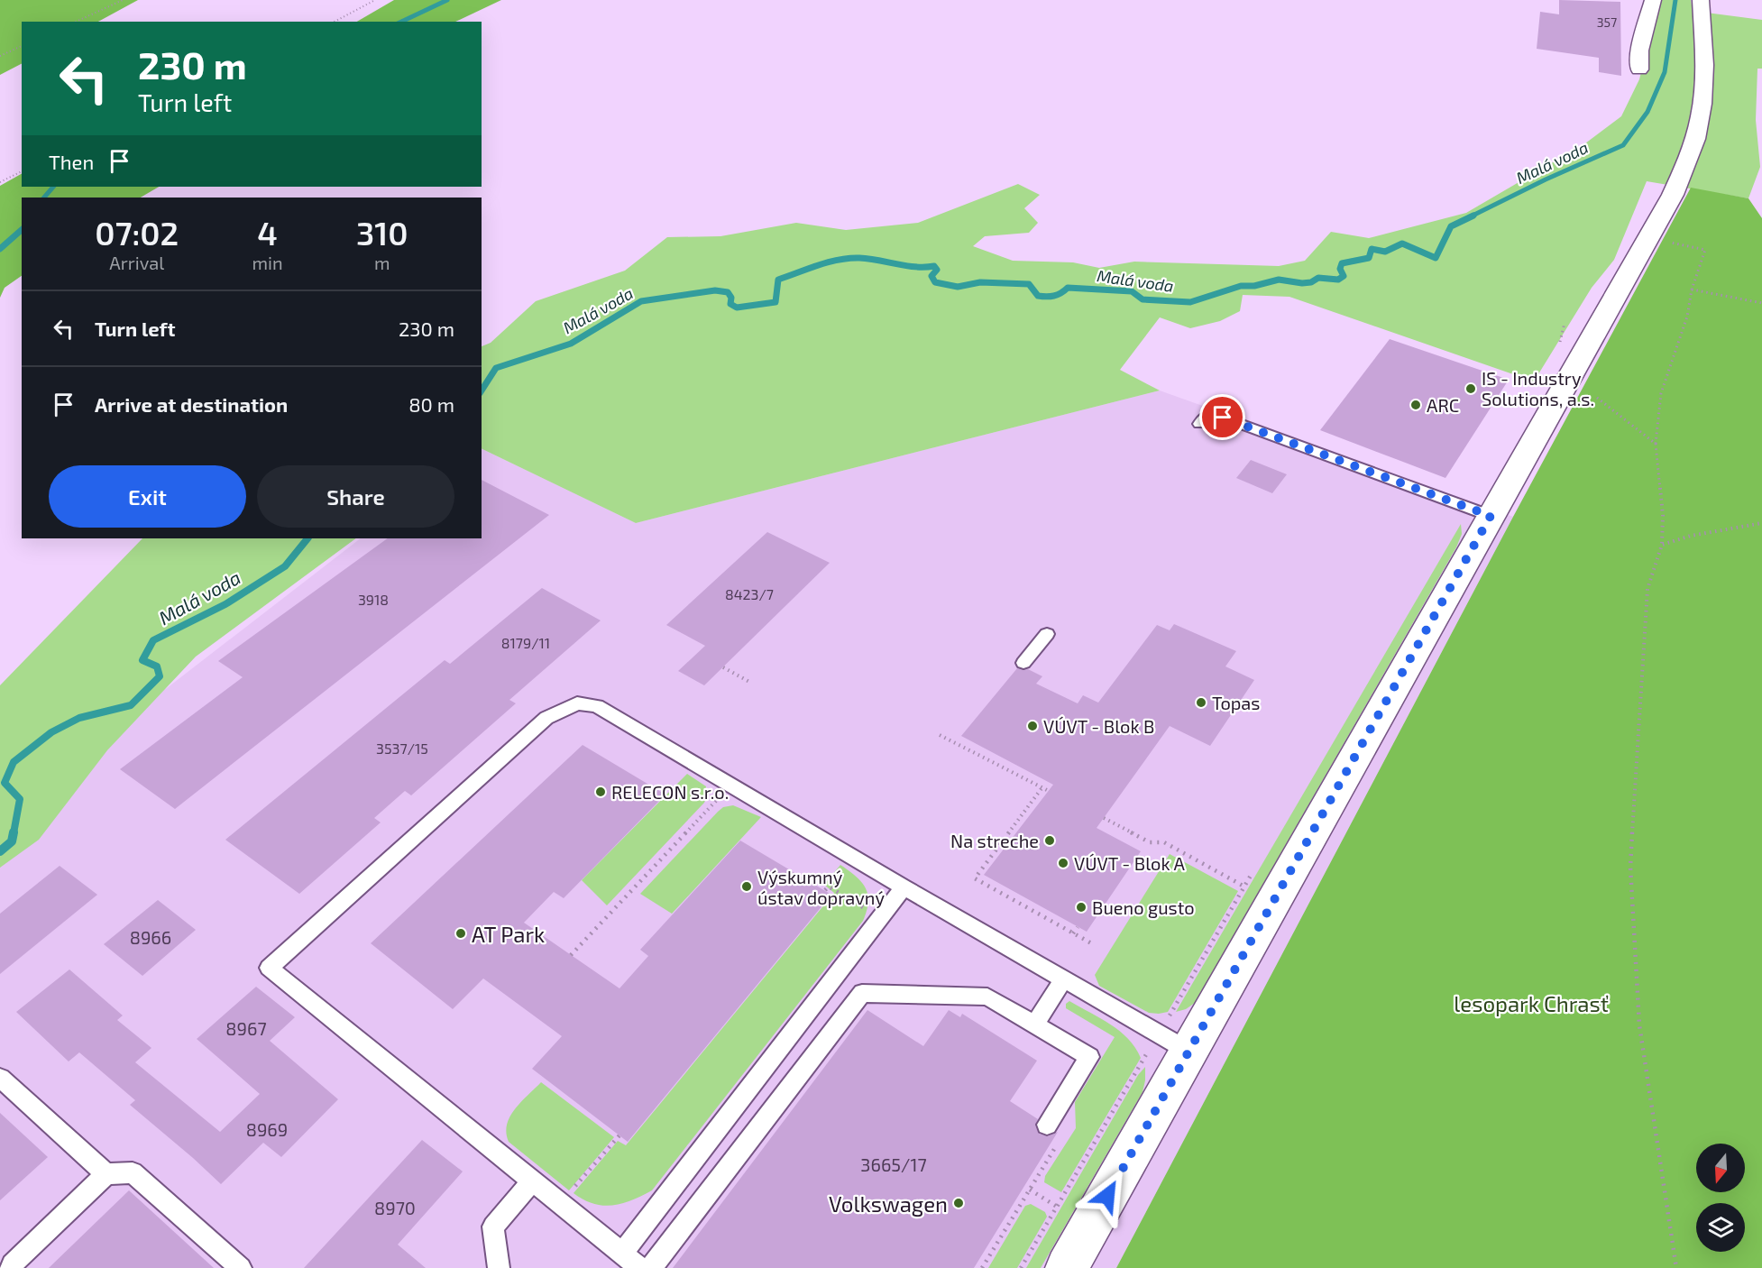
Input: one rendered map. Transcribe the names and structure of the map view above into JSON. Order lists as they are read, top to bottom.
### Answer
{
  "water": ["Malá voda"],
  "parks": ["lesopark Chrasť"],
  "places": [
    "IS - Industry Solutions, a.s.",
    "ARC",
    "Topas",
    "VÚVT - Blok B",
    "RELECON s.r.o.",
    "Na streche",
    "VÚVT - Blok A",
    "Výskumný ústav dopravný",
    "Bueno gusto",
    "AT Park",
    "Volkswagen"
  ],
  "house_numbers": [
    "357",
    "8423/7",
    "3918",
    "8179/11",
    "3537/15",
    "8966",
    "8967",
    "8969",
    "3665/17",
    "8970"
  ],
  "north": "bottom",
  "page": {
    "turn": ["230 m", "Turn left"],
    "then": "Then",
    "eta": [
      "07:02",
      "Arrival",
      "4",
      "min",
      "310",
      "m"
    ],
    "list": [
      {
        "name": "Turn left",
        "value": "230 m"
      },
      {
        "name": "Arrive at destination",
        "value": "80 m"
      }
    ],
    "buttons": ["Exit", "Share"]
  }
}
